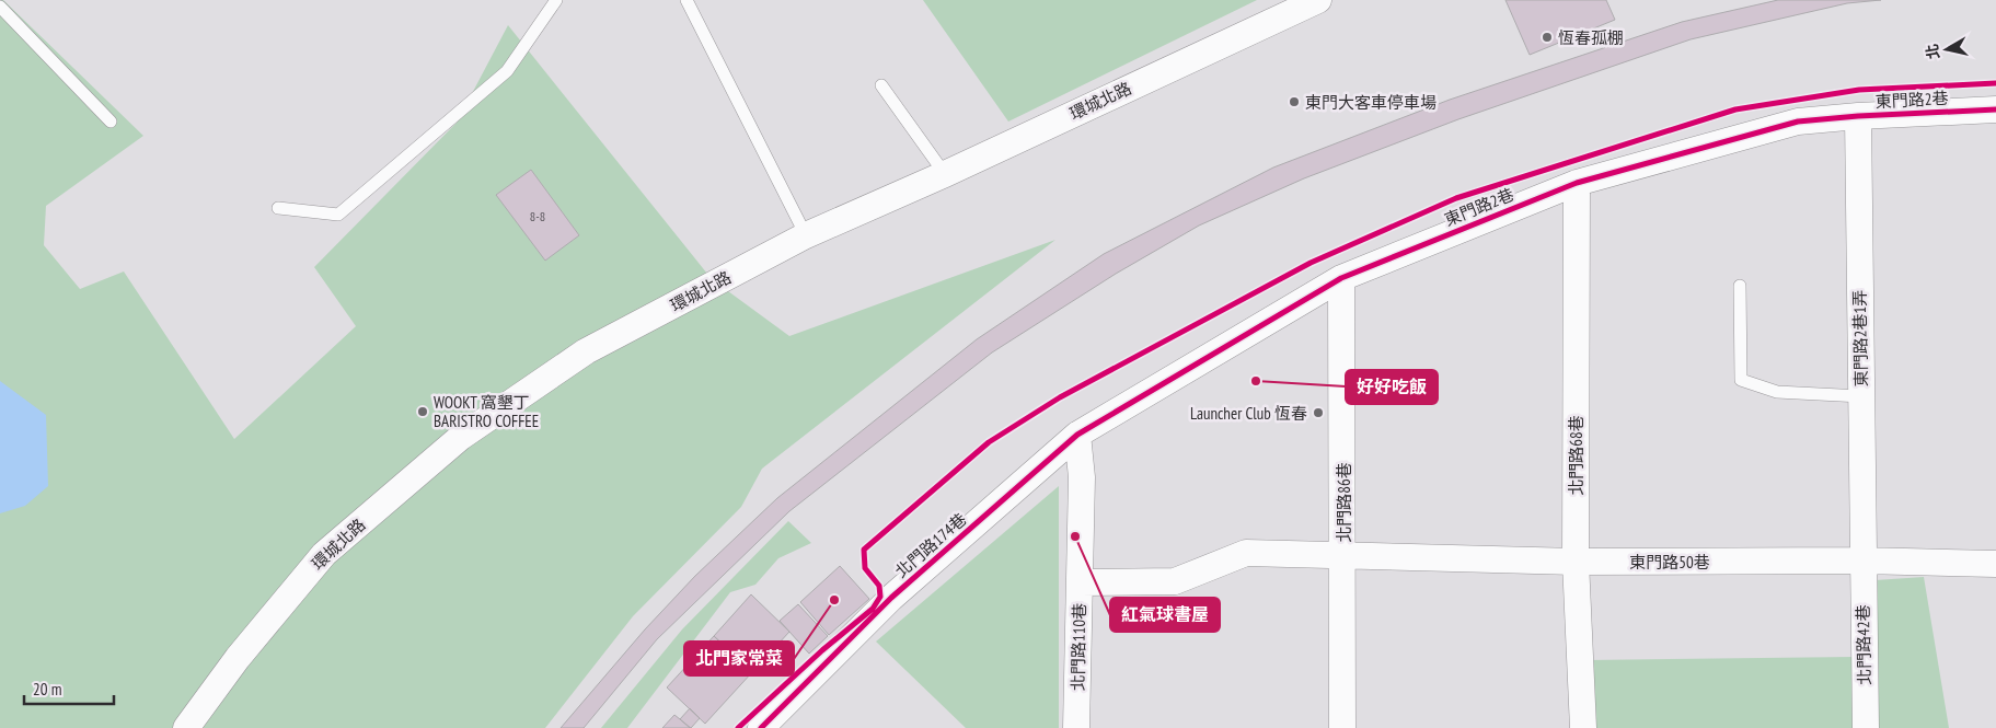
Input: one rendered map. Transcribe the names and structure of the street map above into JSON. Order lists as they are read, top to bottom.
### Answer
{
  "streets": {
    "street": [
      "東門路2巷",
      "環城北路",
      "東門路2巷1弄",
      "北門路68巷",
      "北門路86巷",
      "北門路174巷",
      "東門路50巷",
      "北門路42巷",
      "北門路110巷"
    ]
  },
  "crossings": [
    ["東門路2巷", "東門路2巷1弄"],
    ["東門路2巷", "北門路68巷"],
    ["東門路2巷", "北門路86巷"],
    ["東門路2巷", "北門路174巷"],
    ["東門路2巷", "北門路110巷"],
    ["東門路2巷1弄", "東門路50巷"],
    ["東門路2巷1弄", "北門路42巷"],
    ["北門路68巷", "東門路50巷"],
    ["北門路86巷", "東門路50巷"],
    ["北門路174巷", "北門路110巷"],
    ["東門路50巷", "北門路42巷"],
    ["東門路50巷", "北門路110巷"]
  ],
  "places": [
    "恆春孤棚",
    "東門大客車停車場",
    "好好吃飯",
    "WOOKT 窩墾丁 BARISTRO COFFEE",
    "Launcher Club 恆春",
    "紅氣球書屋",
    "北門家常菜"
  ],
  "house_numbers": ["8-8"],
  "scale_bar": "20 m",
  "north": "left"
}
